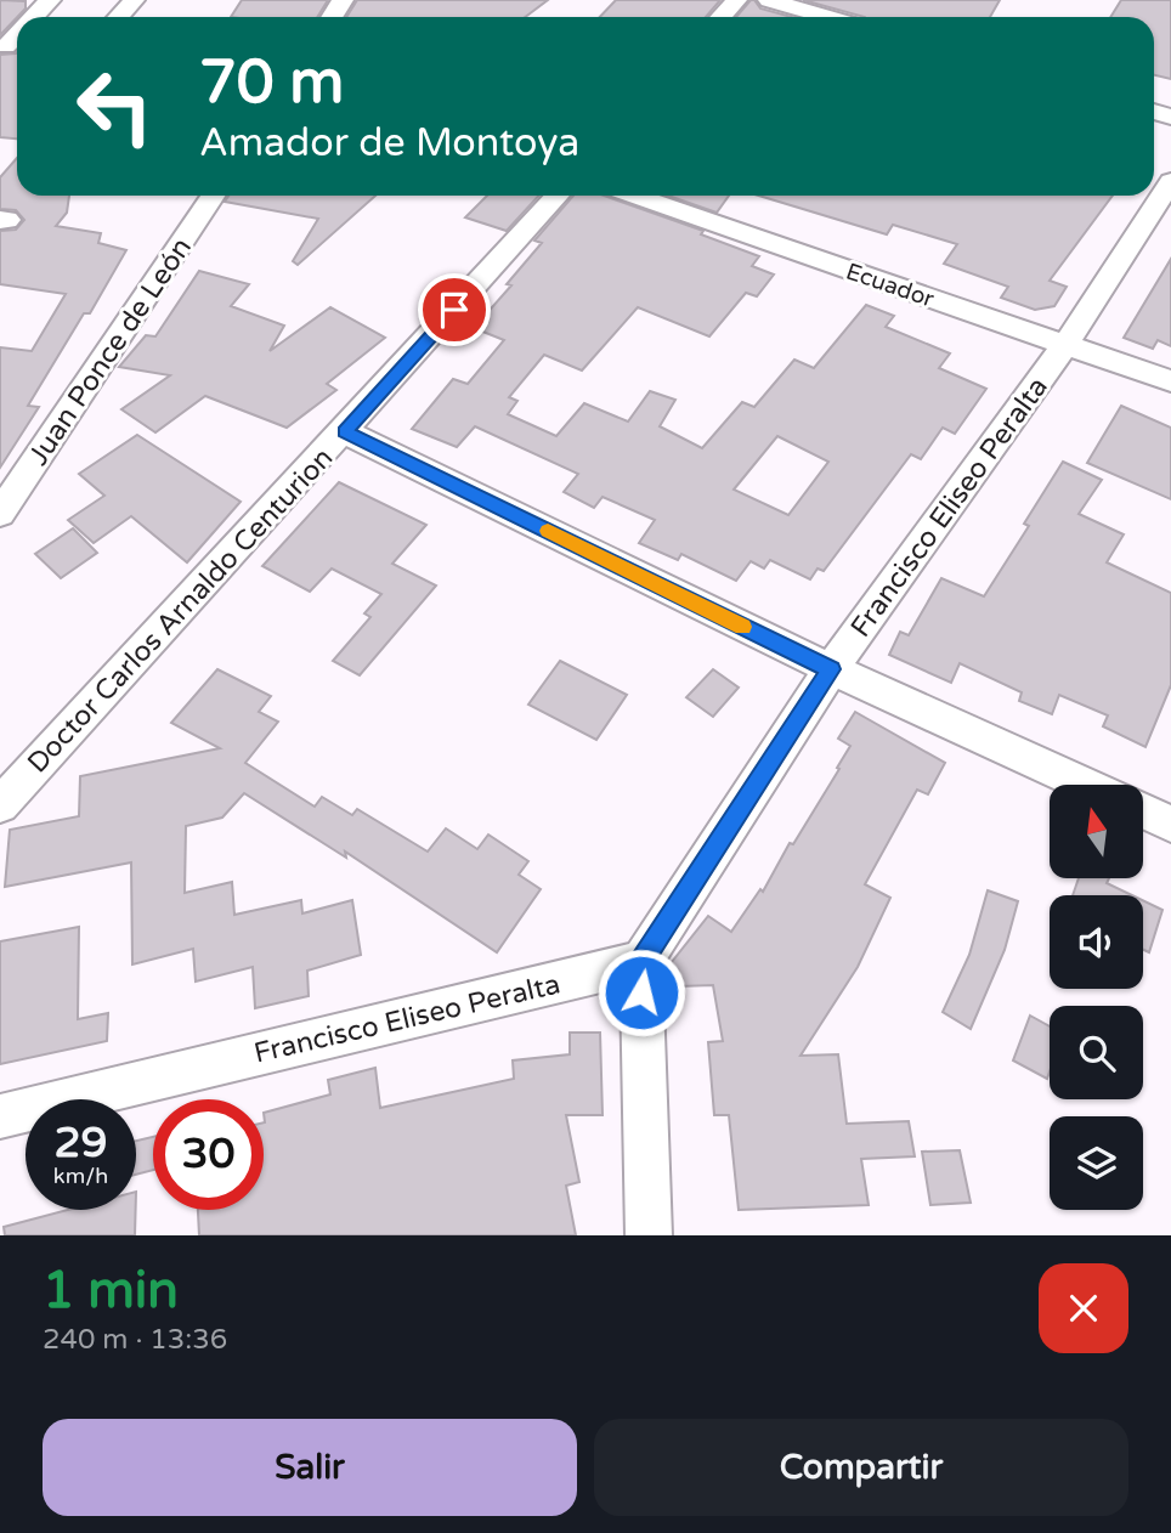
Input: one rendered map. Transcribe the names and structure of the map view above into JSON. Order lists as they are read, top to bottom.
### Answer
{
  "streets": {
    "street": [
      "Ecuador",
      "Juan Ponce de León",
      "Francisco Eliseo Peralta",
      "Doctor Carlos Arnaldo Centurion"
    ]
  },
  "crossings": [
    ["Ecuador", "Francisco Eliseo Peralta"]
  ],
  "north": "top",
  "page": {
    "turn": ["70 m", "Amador de Montoya"],
    "speed": "29 km/h",
    "limit": "30",
    "heading": ["1 min", "240 m · 13:36"],
    "buttons": ["Salir", "Compartir"]
  }
}
